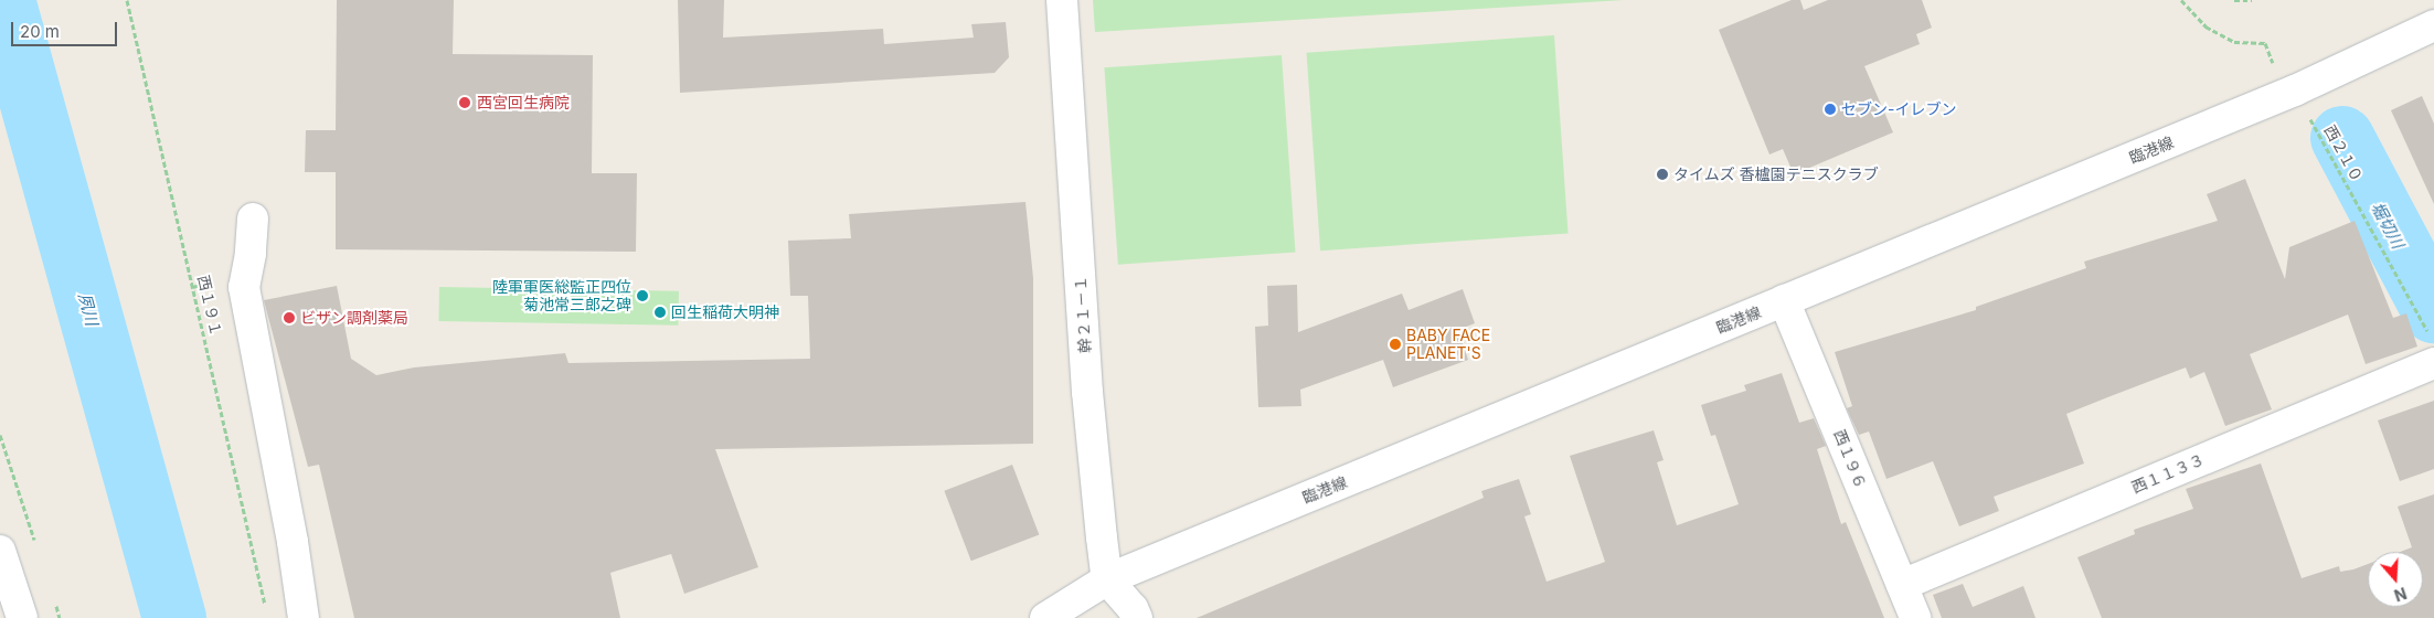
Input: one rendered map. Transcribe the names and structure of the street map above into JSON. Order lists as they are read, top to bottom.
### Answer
{
  "streets": {
    "street": [
      "臨港線",
      "幹２１－１",
      "西１９６",
      "西１１３３"
    ],
    "path": ["西２１０", "西１９１"]
  },
  "crossings": [
    ["臨港線", "西２１０"],
    ["臨港線", "幹２１－１"],
    ["臨港線", "西１９６"],
    ["西２１０", "西１１３３"],
    ["西１９６", "西１１３３"]
  ],
  "water": ["堀切川", "夙川"],
  "places": [
    "西宮回生病院",
    "セブン-イレブン",
    "タイムズ 香櫨園テニスクラブ",
    "陸軍軍医総監正四位 菊池常三郎之碑",
    "回生稲荷大明神",
    "ビザン調剤薬局",
    "BABY FACE PLANET'S"
  ],
  "scale_bar": "20 m",
  "north": "bottom"
}
